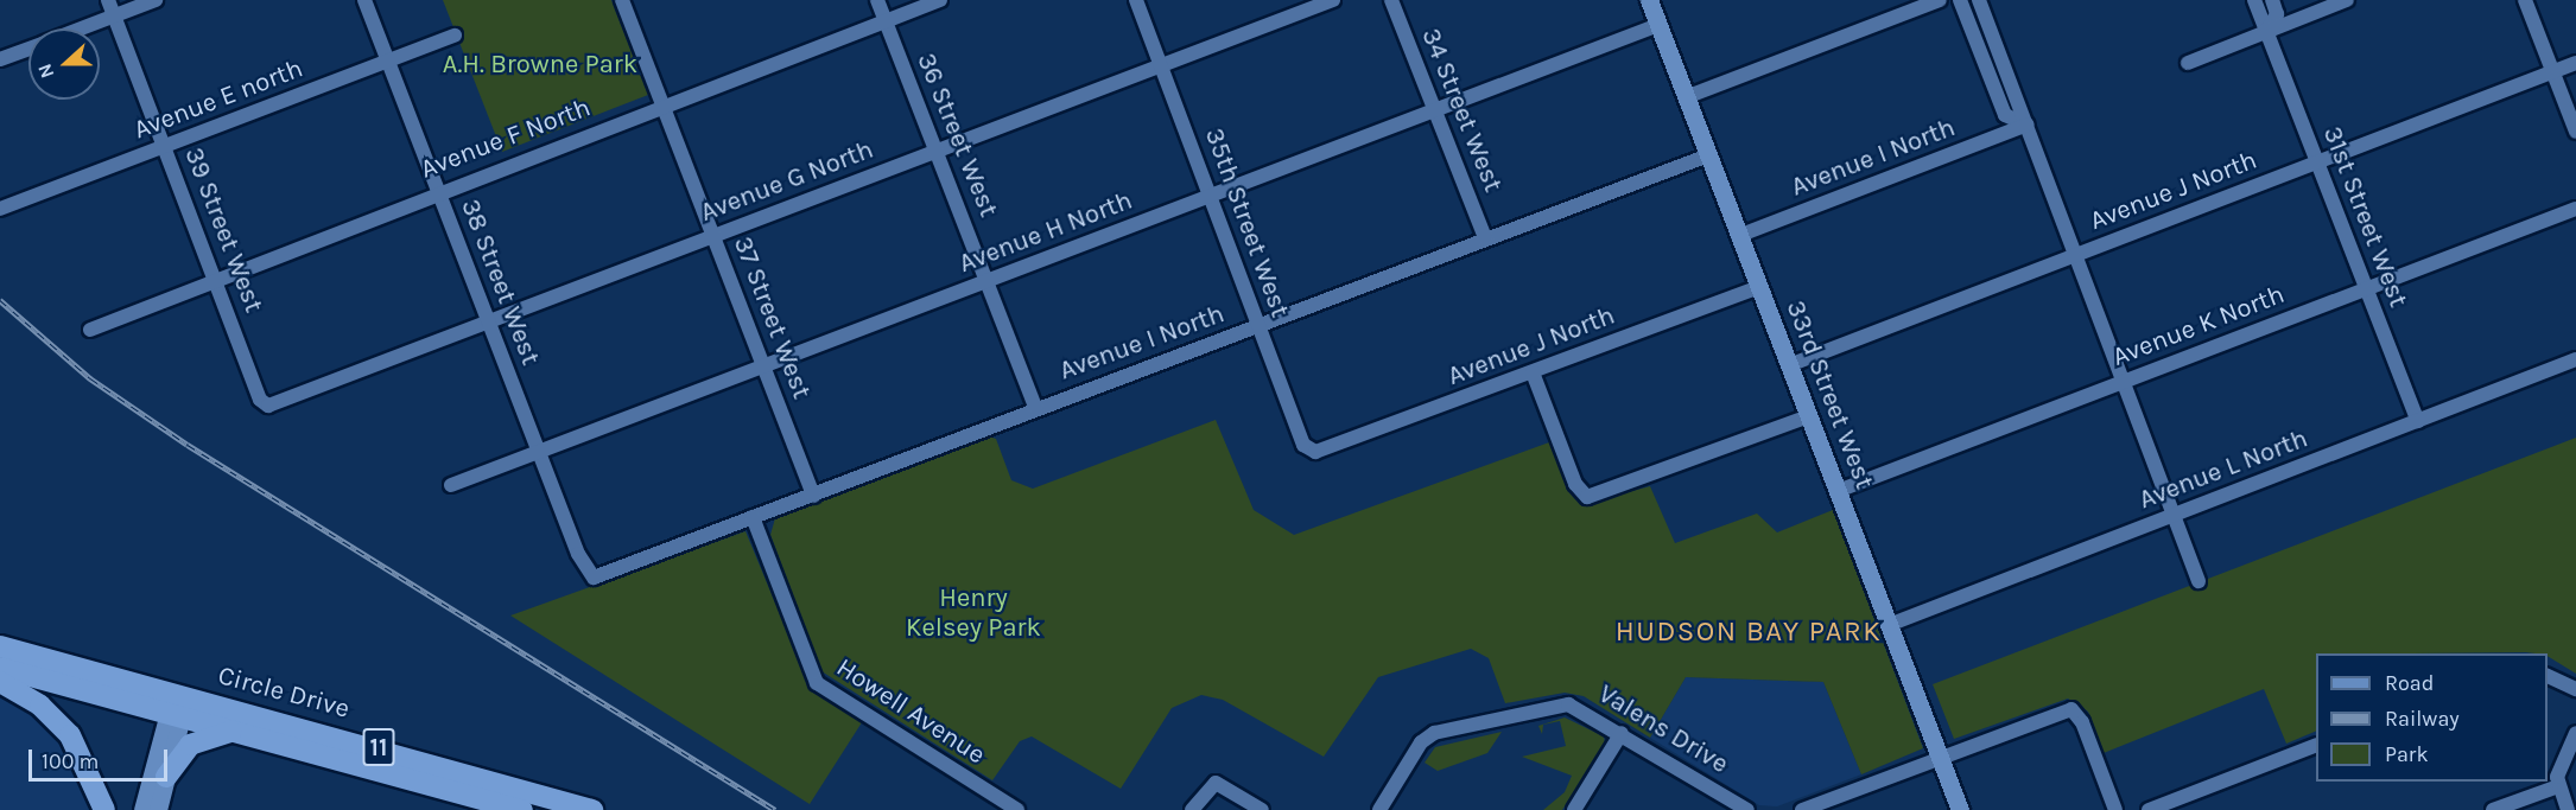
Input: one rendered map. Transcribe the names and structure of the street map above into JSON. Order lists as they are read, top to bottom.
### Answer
{
  "streets": {
    "highway": ["Circle Drive", "11"],
    "main road": ["33rd Street West"],
    "street": [
      "Avenue E north",
      "34 Street West",
      "36 Street West",
      "Avenue F North",
      "Avenue I North",
      "Avenue G North",
      "Avenue J North",
      "31st Street West",
      "35th Street West",
      "39 Street West",
      "Avenue H North",
      "38 Street West",
      "37 Street West",
      "Avenue K North",
      "Avenue L North",
      "Howell Avenue",
      "Valens Drive"
    ]
  },
  "crossings": [
    ["Avenue E north", "39 Street West"],
    ["Avenue E north", "38 Street West"],
    ["34 Street West", "Avenue I North"],
    ["34 Street West", "Avenue H North"],
    ["36 Street West", "Avenue F North"],
    ["36 Street West", "Avenue I North"],
    ["36 Street West", "Avenue G North"],
    ["36 Street West", "Avenue H North"],
    ["Avenue F North", "39 Street West"],
    ["Avenue F North", "38 Street West"],
    ["Avenue F North", "37 Street West"],
    ["Avenue I North", "35th Street West"],
    ["Avenue I North", "38 Street West"],
    ["Avenue I North", "37 Street West"],
    ["Avenue I North", "33rd Street West"],
    ["Avenue I North", "Howell Avenue"],
    ["Avenue G North", "35th Street West"],
    ["Avenue G North", "39 Street West"],
    ["Avenue G North", "38 Street West"],
    ["Avenue G North", "37 Street West"],
    ["Avenue J North", "31st Street West"],
    ["Avenue J North", "35th Street West"],
    ["Avenue J North", "33rd Street West"],
    ["31st Street West", "Avenue K North"],
    ["31st Street West", "Avenue L North"],
    ["35th Street West", "Avenue H North"],
    ["Avenue H North", "38 Street West"],
    ["Avenue H North", "37 Street West"],
    ["Avenue H North", "33rd Street West"],
    ["Avenue K North", "33rd Street West"],
    ["33rd Street West", "Avenue L North"]
  ],
  "districts": ["HUDSON BAY PARK"],
  "parks": ["A.H. Browne Park", "Henry Kelsey Park"],
  "legend": ["Road", "Railway", "Park"],
  "scale_bar": "100 m",
  "north": "left"
}
